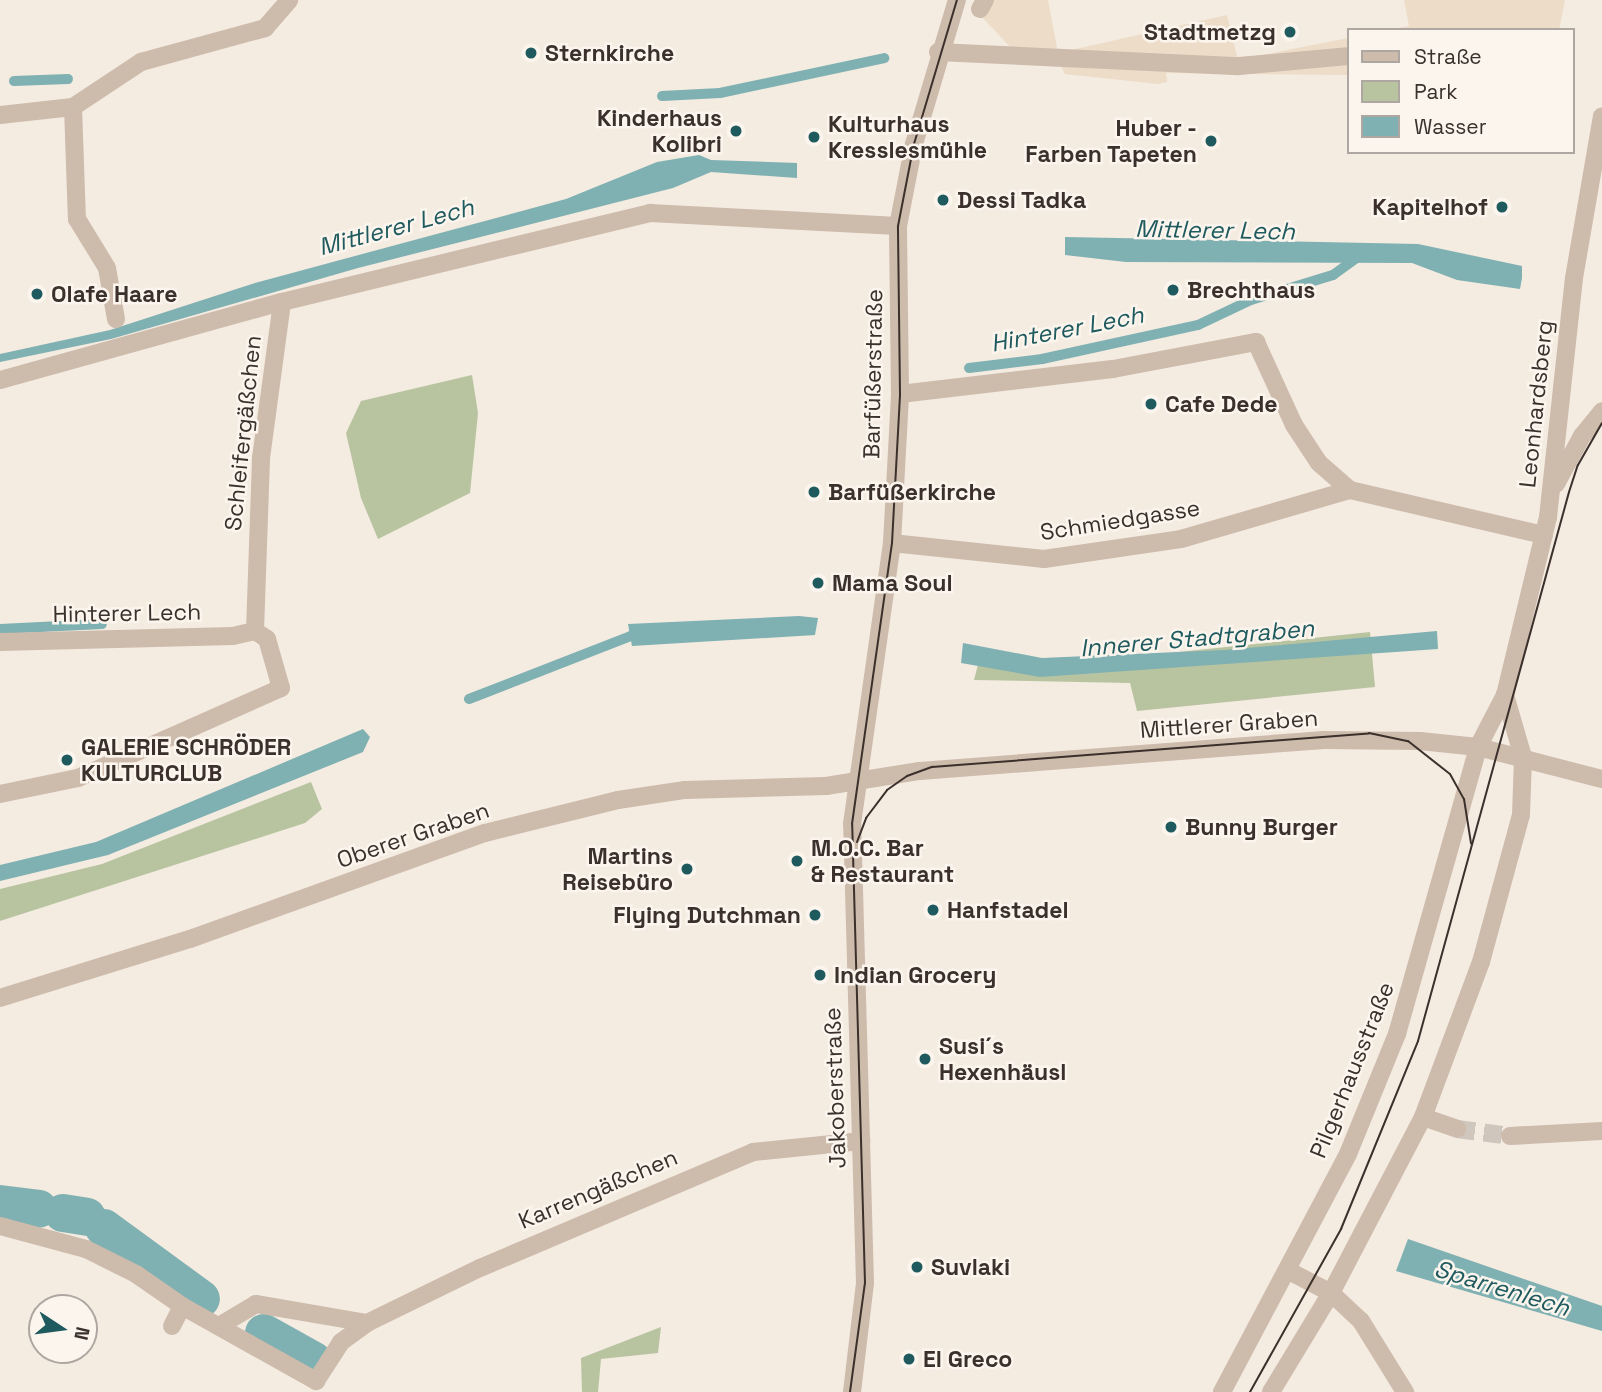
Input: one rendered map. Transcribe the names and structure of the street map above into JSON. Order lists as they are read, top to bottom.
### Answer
{
  "streets": {
    "street": [
      "Barfüßerstraße",
      "Leonhardsberg",
      "Schleifergäßchen",
      "Schmiedgasse",
      "Hinterer Lech",
      "Mittlerer Graben",
      "Oberer Graben",
      "Pilgerhausstraße",
      "Jakoberstraße",
      "Karrengäßchen"
    ]
  },
  "crossings": [
    ["Barfüßerstraße", "Schmiedgasse"],
    ["Barfüßerstraße", "Mittlerer Graben"],
    ["Barfüßerstraße", "Oberer Graben"],
    ["Barfüßerstraße", "Jakoberstraße"],
    ["Leonhardsberg", "Schmiedgasse"],
    ["Leonhardsberg", "Mittlerer Graben"],
    ["Leonhardsberg", "Pilgerhausstraße"],
    ["Schleifergäßchen", "Hinterer Lech"],
    ["Mittlerer Graben", "Oberer Graben"],
    ["Mittlerer Graben", "Pilgerhausstraße"],
    ["Mittlerer Graben", "Jakoberstraße"],
    ["Oberer Graben", "Jakoberstraße"],
    ["Jakoberstraße", "Karrengäßchen"]
  ],
  "water": [
    "Mittlerer Lech",
    "Hinterer Lech",
    "Innerer Stadtgraben",
    "Sparrenlech"
  ],
  "places": [
    "Stadtmetzg",
    "Sternkirche",
    "Kinderhaus Kolibri",
    "Kulturhaus Kresslesmühle",
    "Huber - Farben Tapeten",
    "Dessi Tadka",
    "Kapitelhof",
    "Brechthaus",
    "Olafe Haare",
    "Cafe Dede",
    "Barfüßerkirche",
    "Mama Soul",
    "GALERIE SCHRÖDER KULTURCLUB",
    "Bunny Burger",
    "M.O.C. Bar & Restaurant",
    "Martins Reisebüro",
    "Hanfstadel",
    "Flying Dutchman",
    "Indian Grocery",
    "Susi´s Hexenhäusl",
    "Suvlaki",
    "El Greco"
  ],
  "legend": ["Straße", "Park", "Wasser"],
  "north": "right"
}
